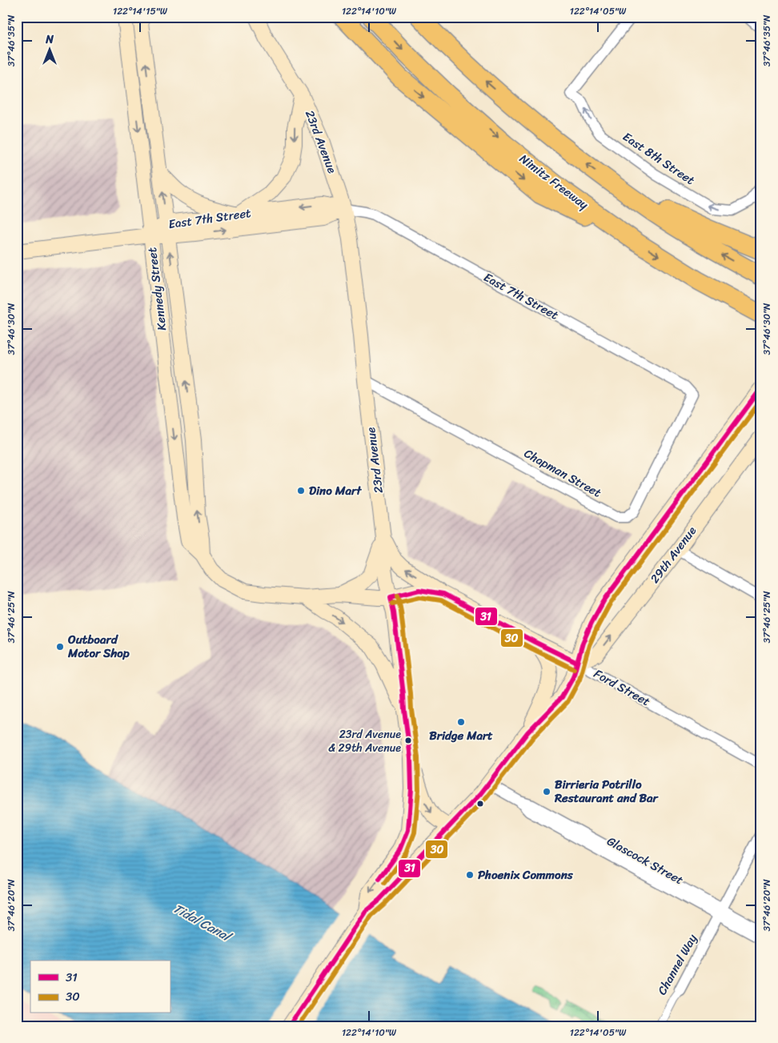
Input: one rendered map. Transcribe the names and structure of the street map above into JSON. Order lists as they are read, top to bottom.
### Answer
{
  "streets": {
    "highway": ["Nimitz Freeway"],
    "main road": [
      "23rd Avenue",
      "East 7th Street",
      "Kennedy Street",
      "29th Avenue",
      "Ford Street"
    ],
    "street": [
      "East 8th Street",
      "Chapman Street",
      "Glascock Street",
      "Channel Way"
    ]
  },
  "crossings": [
    ["23rd Avenue", "East 7th Street"],
    ["23rd Avenue", "Kennedy Street"],
    ["23rd Avenue", "Chapman Street"],
    ["23rd Avenue", "Ford Street"],
    ["East 7th Street", "Kennedy Street"],
    ["East 7th Street", "Chapman Street"],
    ["Kennedy Street", "Ford Street"],
    ["29th Avenue", "Ford Street"],
    ["Glascock Street", "Channel Way"]
  ],
  "water": ["Tidal Canal"],
  "places": [
    "Dino Mart",
    "Outboard Motor Shop",
    "Bridge Mart",
    "23rd Avenue & 29th Avenue",
    "Birrieria Potrillo Restaurant and Bar",
    "Phoenix Commons"
  ],
  "lines": ["transit line 31", "transit line 30"],
  "legend": ["31", "30"],
  "north": "top",
  "coordinates": [
    "122°14'15\"W",
    "122°14'10\"W",
    "122°14'05\"W",
    "37°46'35\"N",
    "37°46'30\"N",
    "37°46'25\"N",
    "37°46'20\"N"
  ]
}
